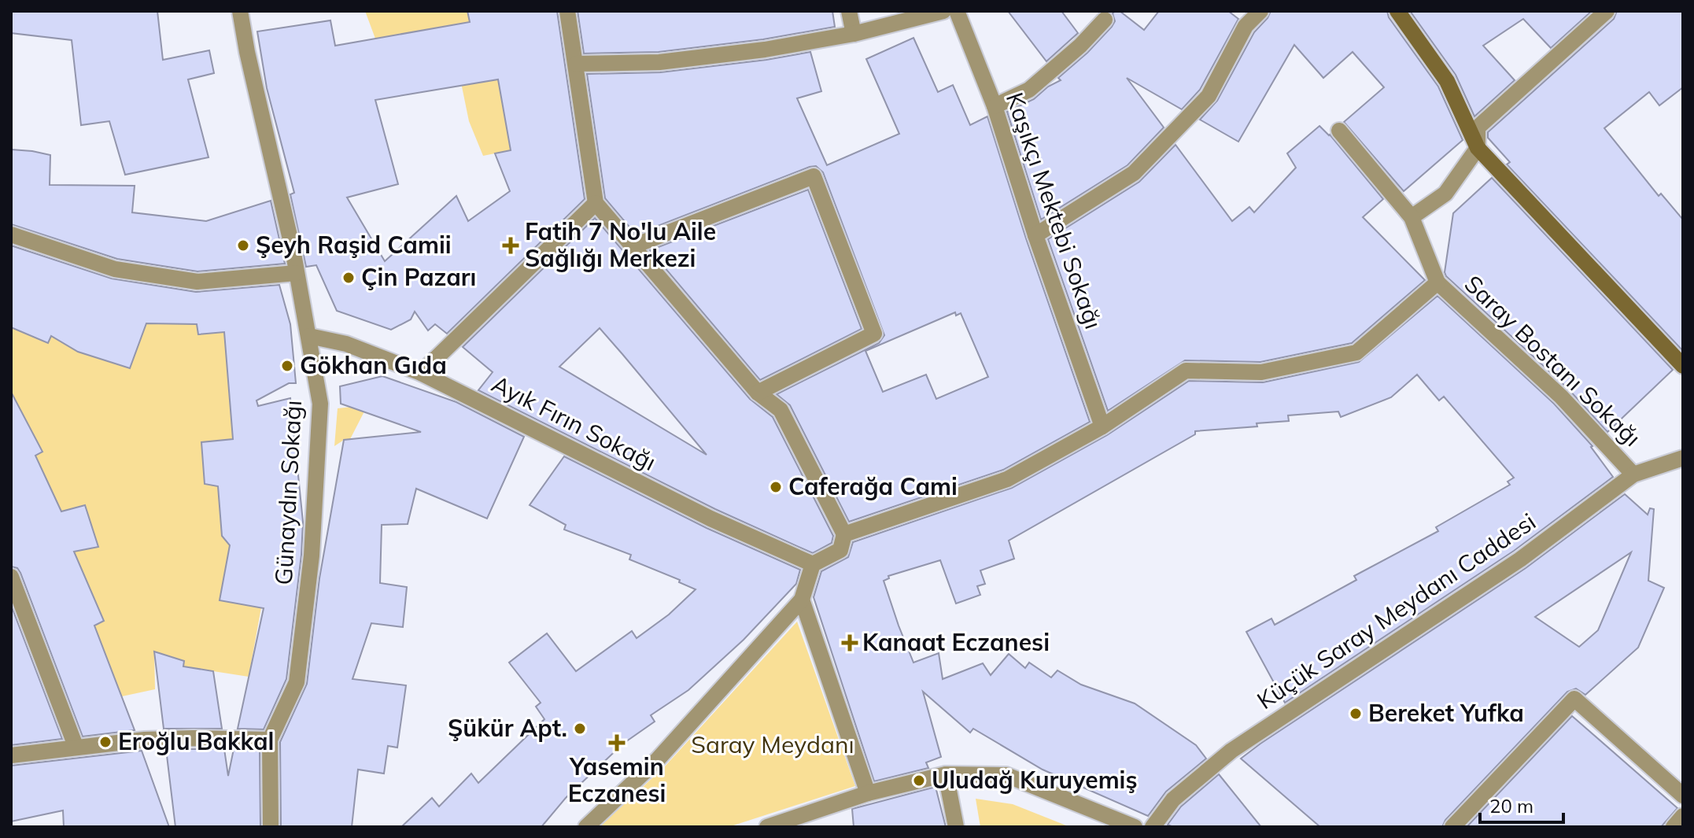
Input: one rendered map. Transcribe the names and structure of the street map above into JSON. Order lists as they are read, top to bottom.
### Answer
{
  "streets": {
    "street": [
      "Kaşıkçı Mektebi Sokağı",
      "Saray Bostanı Sokağı",
      "Ayık Fırın Sokağı",
      "Günaydın Sokağı",
      "Küçük Saray Meydanı Caddesi"
    ]
  },
  "crossings": [
    ["Saray Bostanı Sokağı", "Küçük Saray Meydanı Caddesi"],
    ["Ayık Fırın Sokağı", "Günaydın Sokağı"]
  ],
  "parks": ["Saray Meydanı"],
  "places": {
    "other": [
      "Şeyh Raşid Camii",
      "Çin Pazarı",
      "Gökhan Gıda",
      "Caferağa Cami",
      "Bereket Yufka",
      "Şükür Apt.",
      "Eroğlu Bakkal",
      "Uludağ Kuruyemiş"
    ],
    "health": ["Fatih 7 No'lu Aile Sağlığı Merkezi", "Kanaat Eczanesi", "Yasemin Eczanesi"]
  },
  "scale_bar": "20 m"
}
